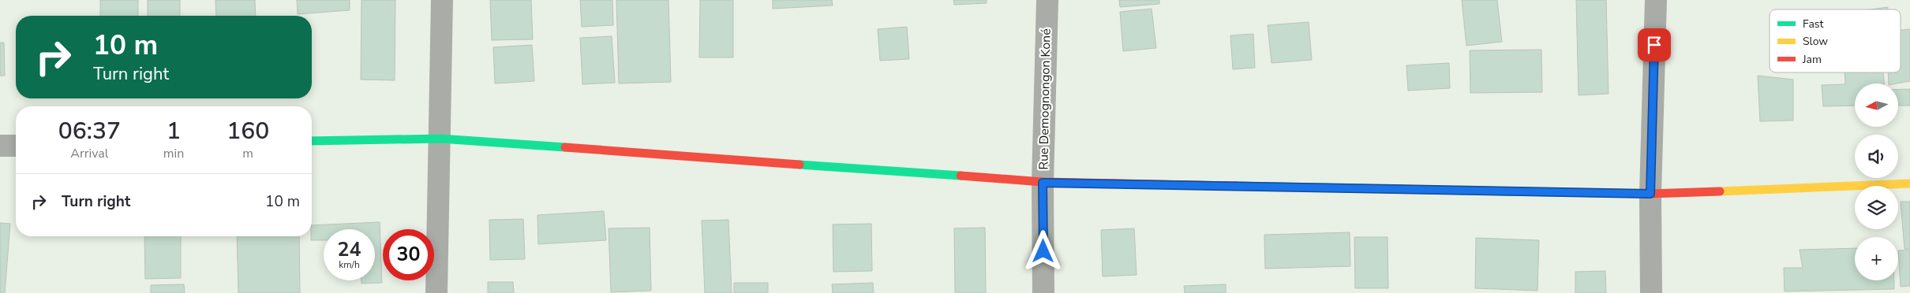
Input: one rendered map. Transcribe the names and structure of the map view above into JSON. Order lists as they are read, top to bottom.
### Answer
{
  "streets": {
    "street": ["Rue Demognongon Koné"]
  },
  "legend": ["Fast", "Slow", "Jam"],
  "north": "left",
  "page": {
    "turn": ["10 m", "Turn right"],
    "map_buttons": "+",
    "eta": [
      "06:37",
      "Arrival",
      "1",
      "min",
      "160",
      "m"
    ],
    "list": [
      {
        "name": "Turn right",
        "value": "10 m"
      }
    ],
    "speed": "24 km/h",
    "limit": "30"
  }
}
